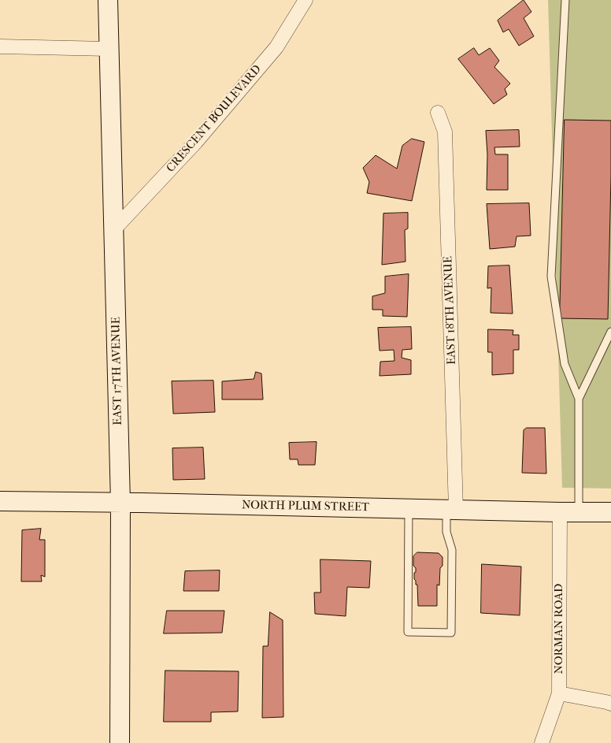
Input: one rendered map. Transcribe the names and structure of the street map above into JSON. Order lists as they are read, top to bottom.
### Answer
{
  "streets": {
    "street": [
      "CRESCENT BOULEVARD",
      "EAST 18TH AVENUE",
      "EAST 17TH AVENUE",
      "NORTH PLUM STREET",
      "NORMAN ROAD"
    ]
  },
  "crossings": [
    ["CRESCENT BOULEVARD", "EAST 17TH AVENUE"],
    ["EAST 18TH AVENUE", "NORTH PLUM STREET"],
    ["EAST 17TH AVENUE", "NORTH PLUM STREET"],
    ["NORTH PLUM STREET", "NORMAN ROAD"]
  ]
}
